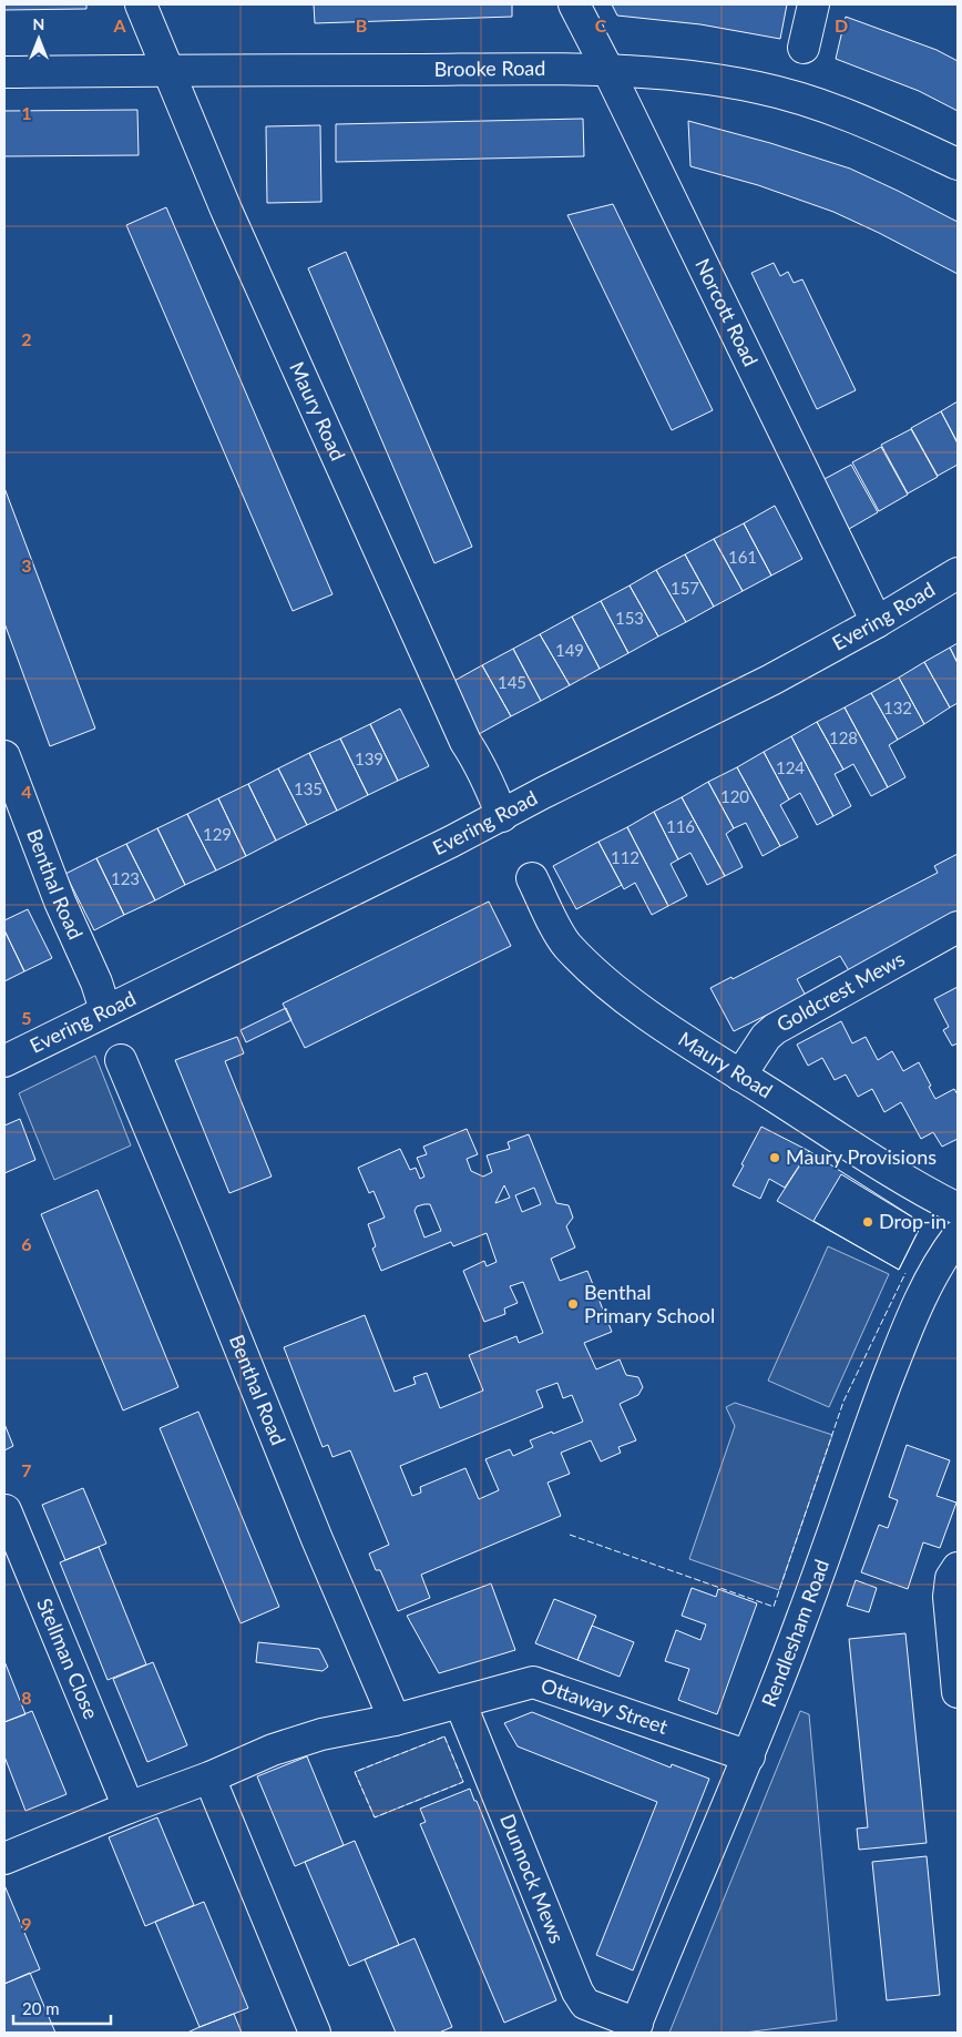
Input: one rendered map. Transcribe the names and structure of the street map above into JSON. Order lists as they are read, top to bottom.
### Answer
{
  "streets": {
    "street": [
      "Brooke Road",
      "Norcott Road",
      "Maury Road",
      "Evering Road",
      "Benthal Road",
      "Goldcrest Mews",
      "Rendlesham Road",
      "Stellman Close",
      "Ottaway Street",
      "Dunnock Mews"
    ]
  },
  "crossings": [
    ["Brooke Road", "Norcott Road"],
    ["Brooke Road", "Maury Road"],
    ["Norcott Road", "Evering Road"],
    ["Maury Road", "Evering Road"],
    ["Maury Road", "Goldcrest Mews"],
    ["Evering Road", "Benthal Road"],
    ["Benthal Road", "Ottaway Street"],
    ["Rendlesham Road", "Ottaway Street"],
    ["Rendlesham Road", "Dunnock Mews"],
    ["Ottaway Street", "Dunnock Mews"]
  ],
  "places": ["Maury Provisions", "Drop-in", "Benthal Primary School"],
  "house_numbers": [
    "161",
    "157",
    "153",
    "149",
    "145",
    "132",
    "128",
    "139",
    "124",
    "135",
    "120",
    "116",
    "129",
    "112",
    "123"
  ],
  "scale_bar": "20 m",
  "north": "top",
  "grid": {
    "columns": [
      "A",
      "B",
      "C",
      "D"
    ],
    "rows": [
      "1",
      "2",
      "3",
      "4",
      "5",
      "6",
      "7",
      "8",
      "9"
    ]
  }
}
